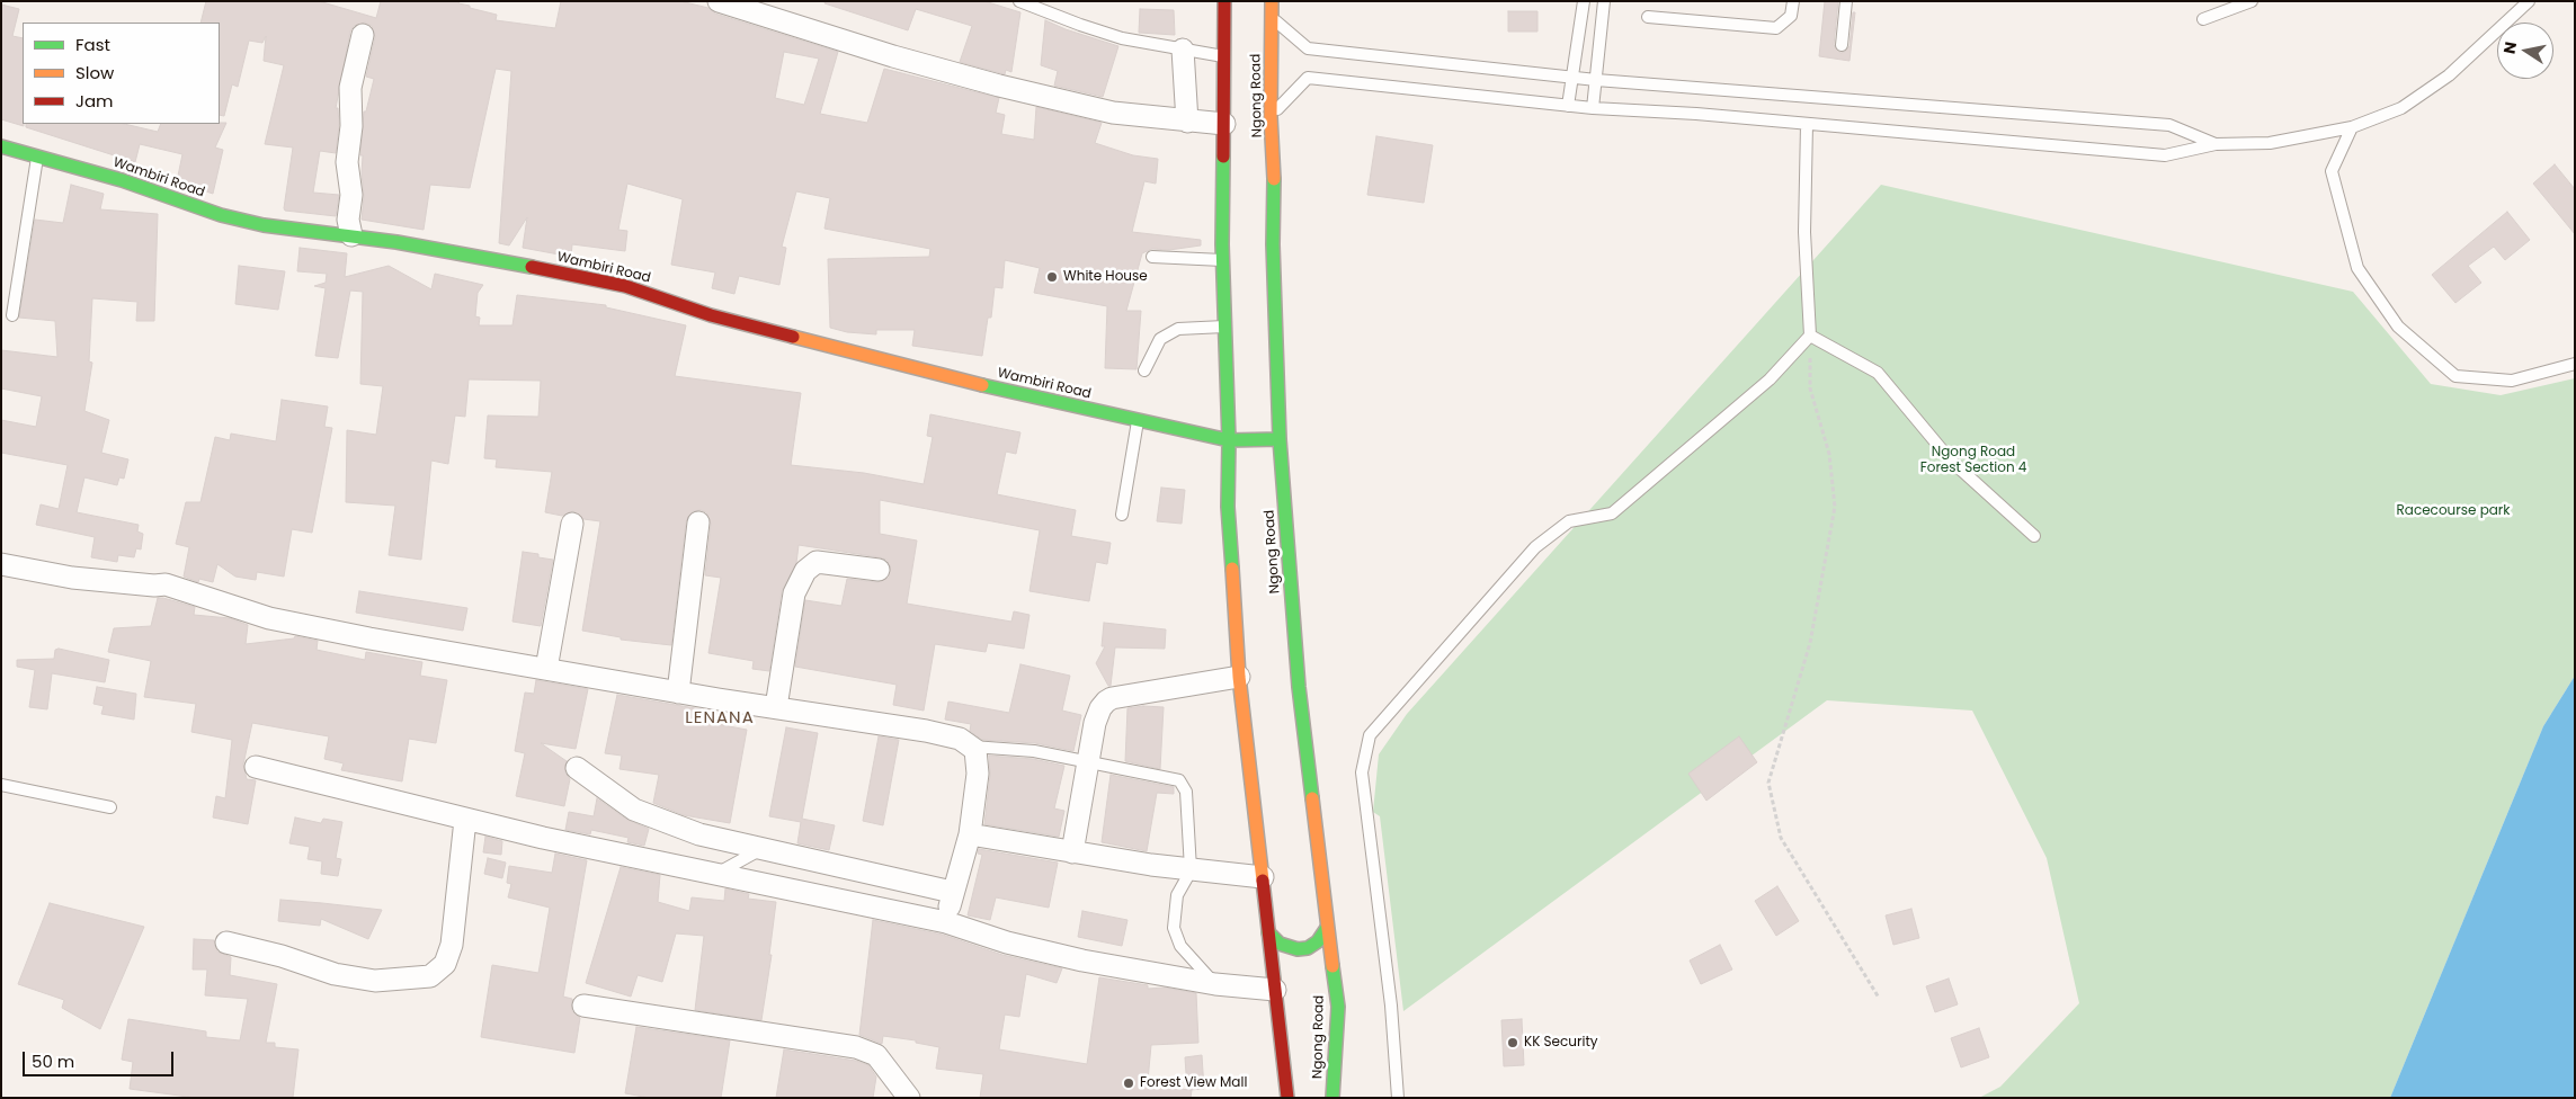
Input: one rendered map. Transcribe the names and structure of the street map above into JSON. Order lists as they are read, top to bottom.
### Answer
{
  "streets": {
    "main road": ["Ngong Road", "Wambiri Road"]
  },
  "crossings": [
    ["Ngong Road", "Wambiri Road"]
  ],
  "districts": ["LENANA"],
  "parks": ["Ngong Road Forest Section 4", "Racecourse park"],
  "places": ["White House", "KK Security", "Forest View Mall"],
  "legend": ["Fast", "Slow", "Jam"],
  "scale_bar": "50 m",
  "north": "left"
}
